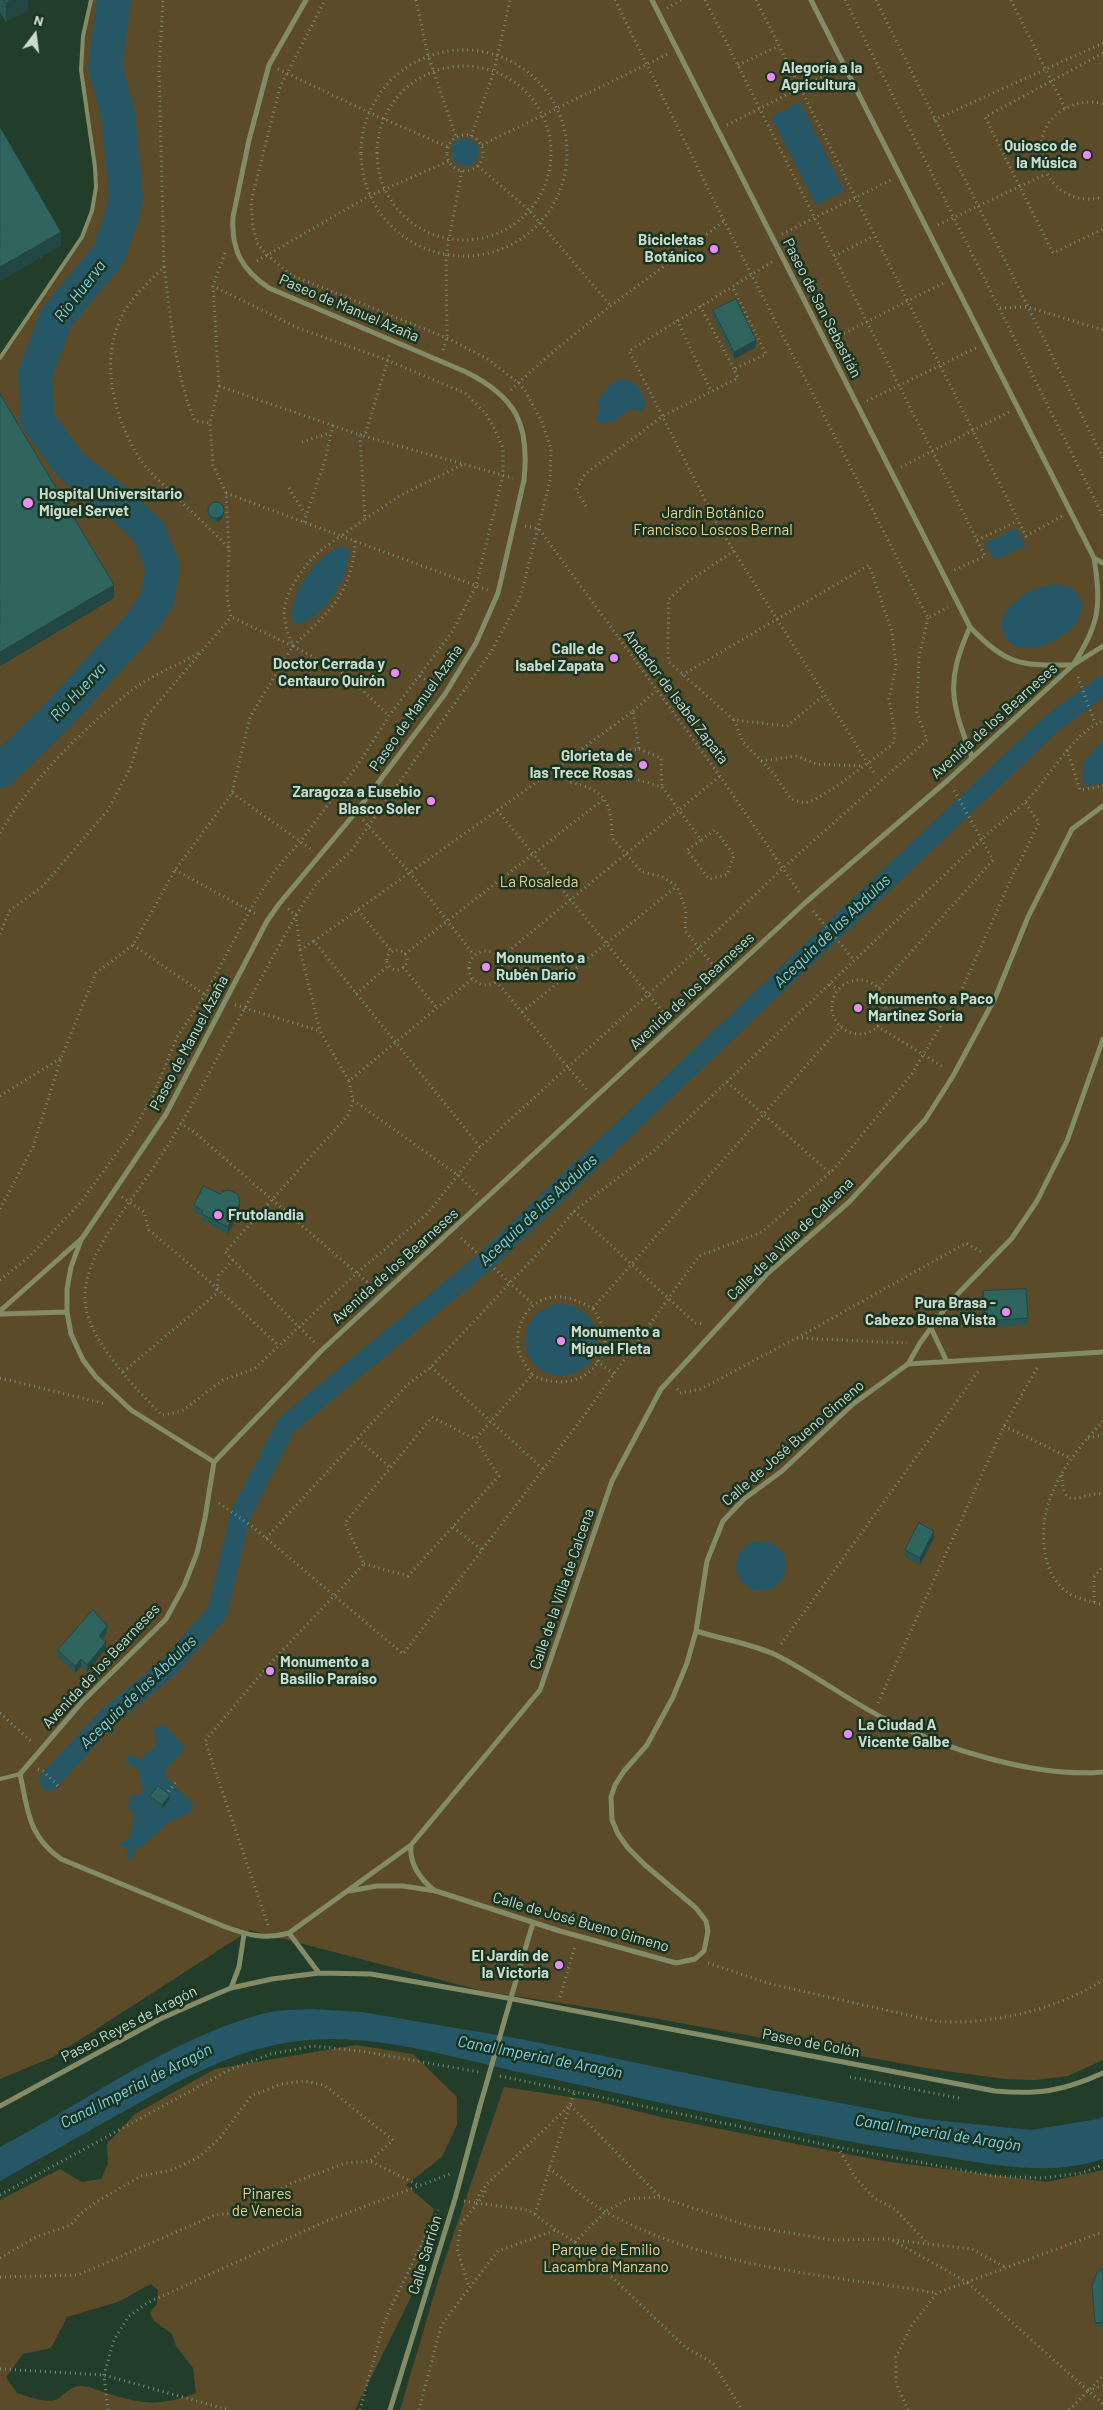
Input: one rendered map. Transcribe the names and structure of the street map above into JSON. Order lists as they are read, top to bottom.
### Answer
{
  "streets": {
    "street": [
      "Paseo de Manuel Azaña",
      "Paseo de San Sebastián",
      "Avenida de los Bearneses",
      "Calle de la Villa de Calcena",
      "Calle de José Bueno Gimeno",
      "Paseo Reyes de Aragón",
      "Paseo de Colón",
      "Calle Sarrión"
    ],
    "path": ["Andador de Isabel Zapata"]
  },
  "crossings": [
    ["Paseo de Manuel Azaña", "Avenida de los Bearneses"],
    ["Paseo de San Sebastián", "Avenida de los Bearneses"],
    ["Andador de Isabel Zapata", "Avenida de los Bearneses"],
    ["Calle de la Villa de Calcena", "Calle de José Bueno Gimeno"],
    ["Calle de José Bueno Gimeno", "Calle Sarrión"],
    ["Paseo Reyes de Aragón", "Paseo de Colón"]
  ],
  "water": ["Río Huerva", "Acequia de las Abdulas", "Canal Imperial de Aragón"],
  "parks": [
    "Jardín Botánico Francisco Loscos Bernal",
    "La Rosaleda",
    "Pinares de Venecia",
    "Parque de Emilio Lacambra Manzano"
  ],
  "places": [
    "Alegoría a la Agricultura",
    "Quiosco de la Música",
    "Bicicletas Botánico",
    "Hospital Universitario Miguel Servet",
    "Calle de Isabel Zapata",
    "Doctor Cerrada y Centauro Quirón",
    "Glorieta de las Trece Rosas",
    "Zaragoza a Eusebio Blasco Soler",
    "Monumento a Rubén Darío",
    "Monumento a Paco Martinez Soria",
    "Frutolandia",
    "Pura Brasa - Cabezo Buena Vista",
    "Monumento a Miguel Fleta",
    "Monumento a Basilio Paraíso",
    "La Ciudad A Vicente Galbe",
    "El Jardín de la Victoria"
  ],
  "north": "top"
}
